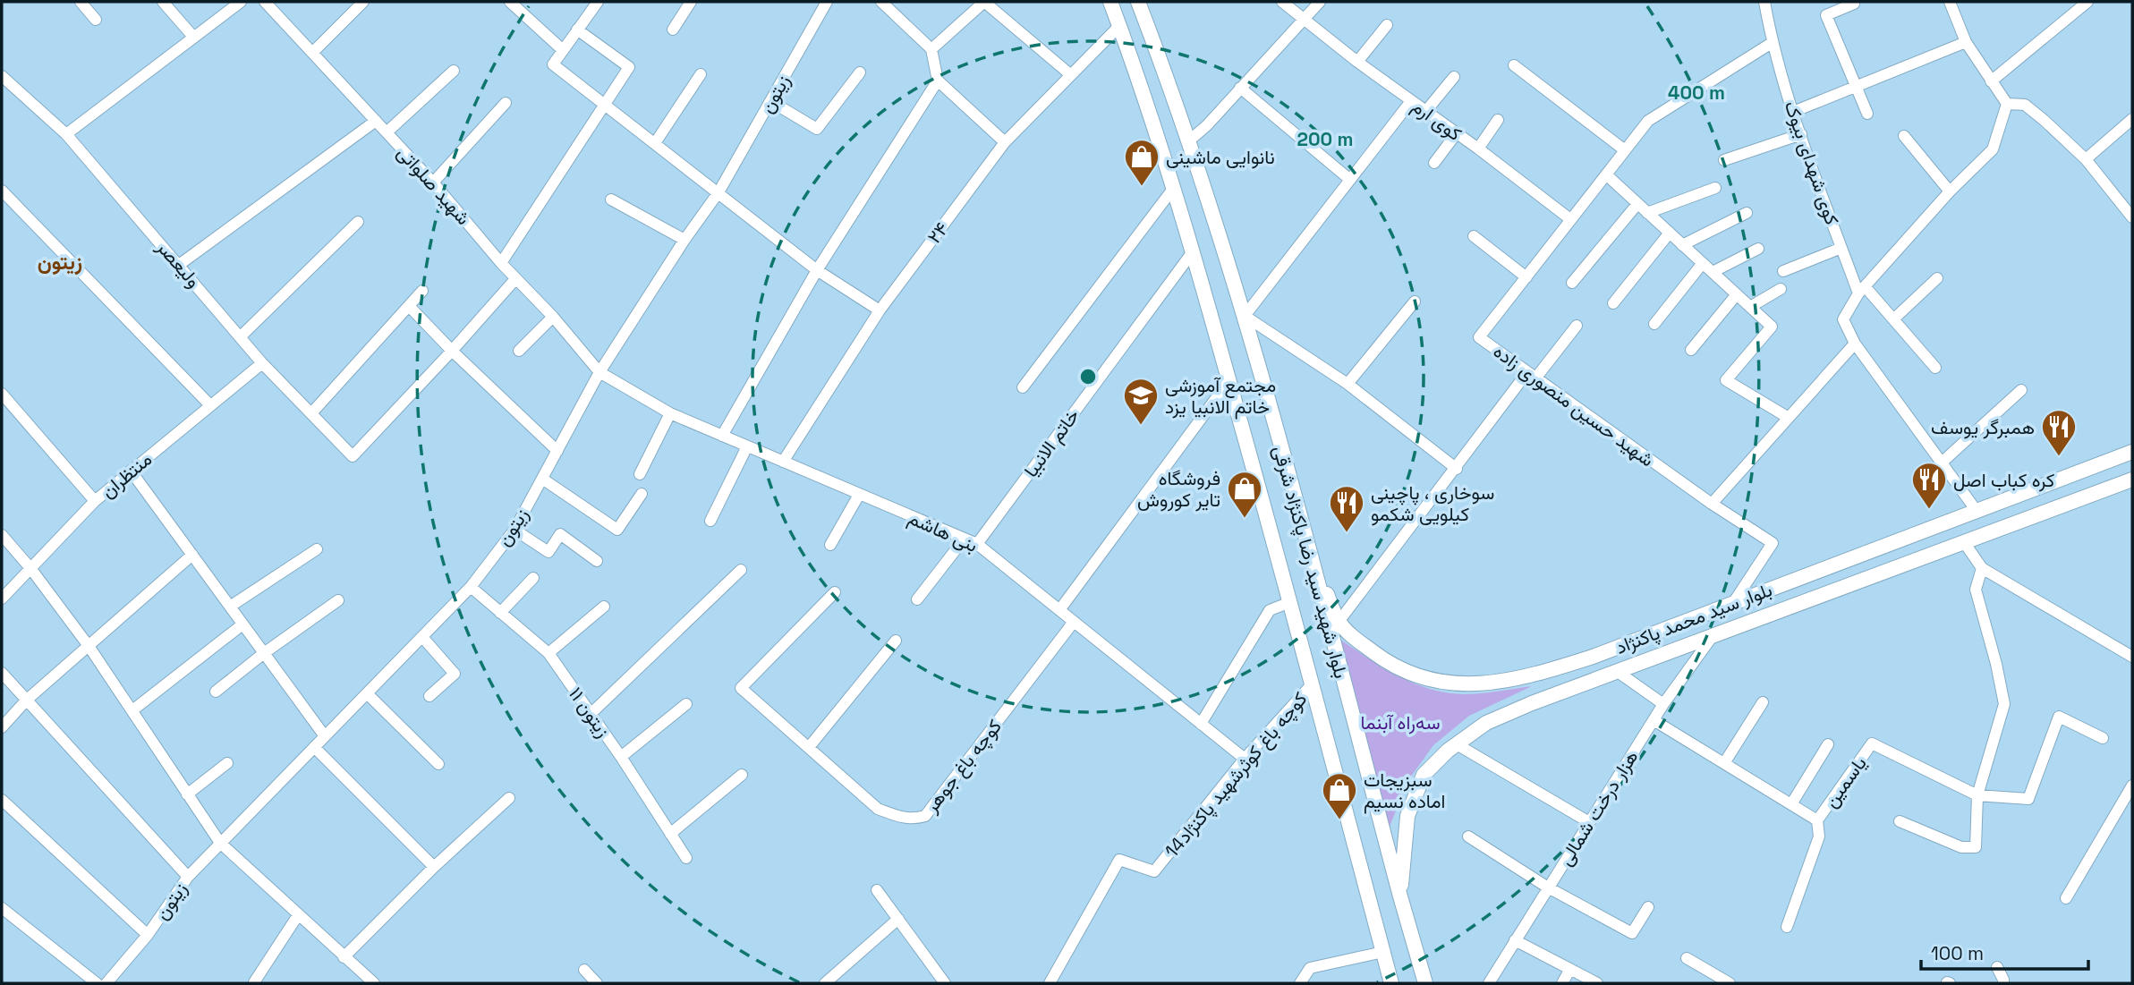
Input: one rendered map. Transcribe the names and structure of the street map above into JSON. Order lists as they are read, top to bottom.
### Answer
{
  "streets": {
    "main road": ["بلوار شهید سید رضا پاکنژاد شرقی", "بلوار سید محمد پاکنژاد"],
    "street": [
      "زیتون",
      "کوی ارم",
      "کوی شهدای بیوک",
      "شهید صلواتی",
      "۲۴",
      "ولیعصر",
      "شهید حسین منصوری زاده",
      "خاتم الانبیا",
      "منتظران",
      "بنی هاشم",
      "زیتون ۱۱",
      "کوچه باغ جوهر",
      "کوچه باغ کوثرشهید پاکنژاد14",
      "یاسمین",
      "هزار درخت شمالی"
    ]
  },
  "crossings": [
    ["زیتون", "شهید صلواتی"],
    ["زیتون", "بنی هاشم"],
    ["زیتون", "زیتون ۱۱"],
    ["کوی ارم", "شهید حسین منصوری زاده"],
    ["کوی شهدای بیوک", "شهید حسین منصوری زاده"],
    ["شهید صلواتی", "بنی هاشم"],
    ["۲۴", "بنی هاشم"],
    ["۲۴", "بلوار شهید سید رضا پاکنژاد شرقی"],
    ["ولیعصر", "منتظران"],
    ["شهید حسین منصوری زاده", "بلوار سید محمد پاکنژاد"],
    ["خاتم الانبیا", "بنی هاشم"],
    ["خاتم الانبیا", "بلوار شهید سید رضا پاکنژاد شرقی"],
    ["بنی هاشم", "کوچه باغ جوهر"],
    ["بنی هاشم", "کوچه باغ کوثرشهید پاکنژاد14"],
    ["بلوار شهید سید رضا پاکنژاد شرقی", "بلوار سید محمد پاکنژاد"],
    ["بلوار شهید سید رضا پاکنژاد شرقی", "کوچه باغ کوثرشهید پاکنژاد14"],
    ["بلوار سید محمد پاکنژاد", "هزار درخت شمالی"],
    ["یاسمین", "هزار درخت شمالی"]
  ],
  "districts": ["زیتون"],
  "parks": ["سه‌راه آبنما"],
  "places": {
    "shop": ["نانوایی ماشینی", "فروشگاه تایر کوروش", "سبزیجات اماده نسیم"],
    "school or university": ["مجتمع آموزشی خاتم الانبیا یزد"],
    "restaurant": ["همبرگر یوسف", "کره کباب اصل", "سوخاری ، پاچینی کیلویی شکمو"]
  },
  "scale_bar": "100 m",
  "rings": ["400 m", "200 m"]
}
